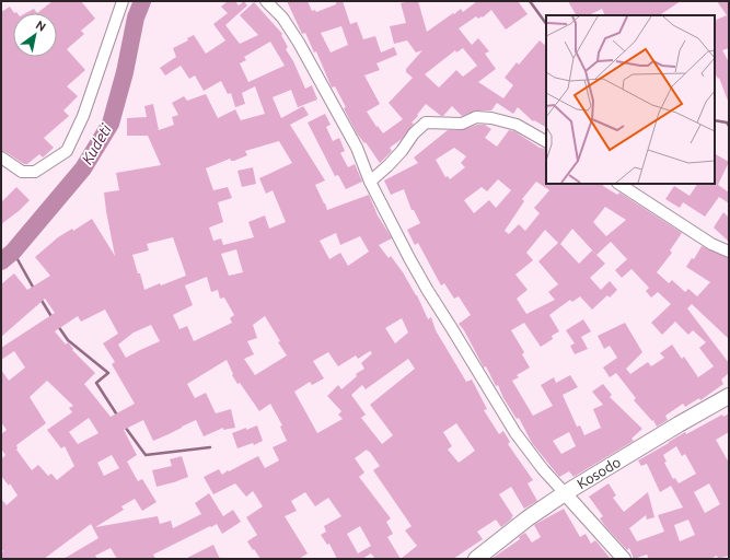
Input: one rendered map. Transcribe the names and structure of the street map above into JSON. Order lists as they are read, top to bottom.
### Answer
{
  "streets": {
    "main road": ["Kosodo"]
  },
  "water": ["Kudeti"],
  "north": "top right"
}
